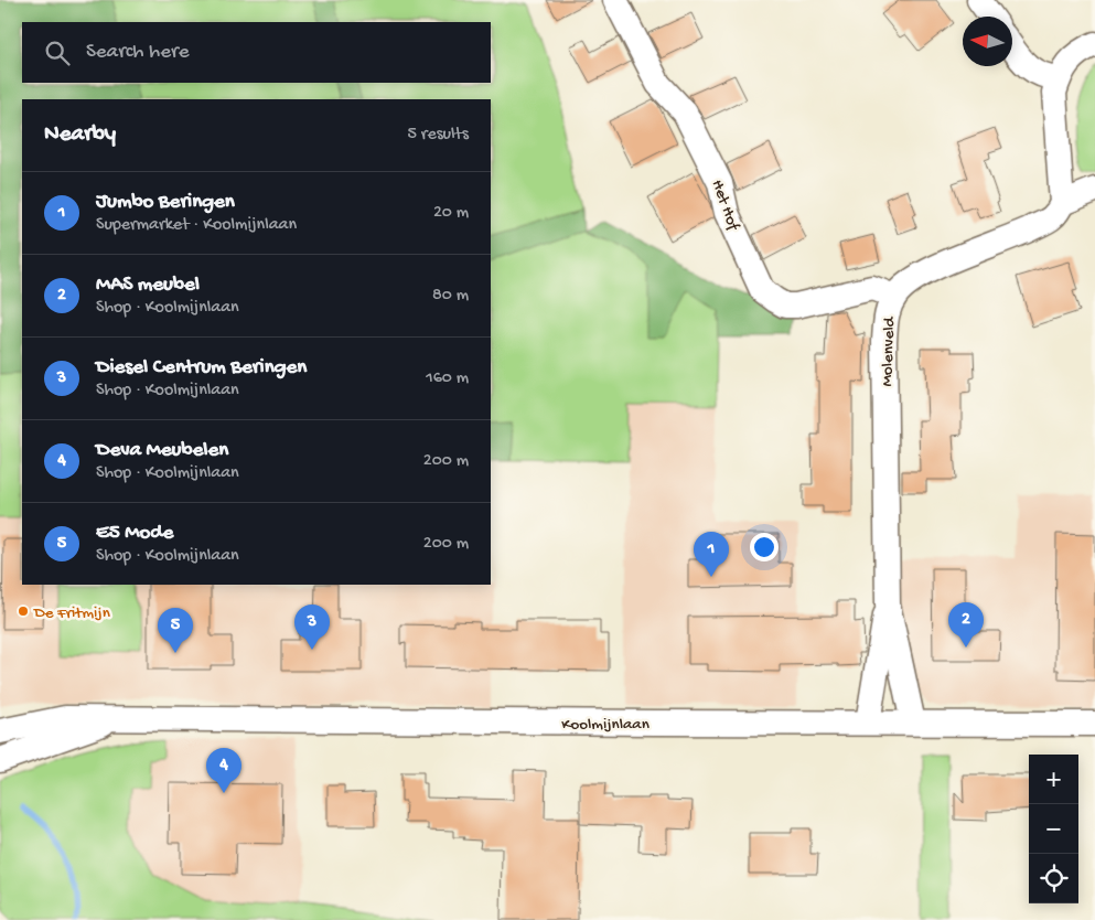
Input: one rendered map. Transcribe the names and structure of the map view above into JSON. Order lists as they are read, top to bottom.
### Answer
{
  "streets": {
    "street": ["Het Hof", "Molenveld", "Koolmijnlaan"]
  },
  "crossings": [
    ["Het Hof", "Molenveld"]
  ],
  "places": ["De Fritmijn"],
  "north": "left",
  "page": {
    "search": "Search here",
    "heading": ["Nearby", "5 results"],
    "list": [
      {
        "mark": "1",
        "name": "Jumbo Beringen",
        "note": "Supermarket · Koolmijnlaan",
        "value": "20 m"
      },
      {
        "mark": "2",
        "name": "MAS meubel",
        "note": "Shop · Koolmijnlaan",
        "value": "80 m"
      },
      {
        "mark": "3",
        "name": "Diesel Centrum Beringen",
        "note": "Shop · Koolmijnlaan",
        "value": "160 m"
      },
      {
        "mark": "4",
        "name": "Deva Meubelen",
        "note": "Shop · Koolmijnlaan",
        "value": "200 m"
      },
      {
        "mark": "5",
        "name": "E5 Mode",
        "note": "Shop · Koolmijnlaan",
        "value": "200 m"
      }
    ],
    "pins": [
      "1",
      "2",
      "3",
      "5",
      "4"
    ],
    "map_buttons": ["+", "−"]
  }
}
